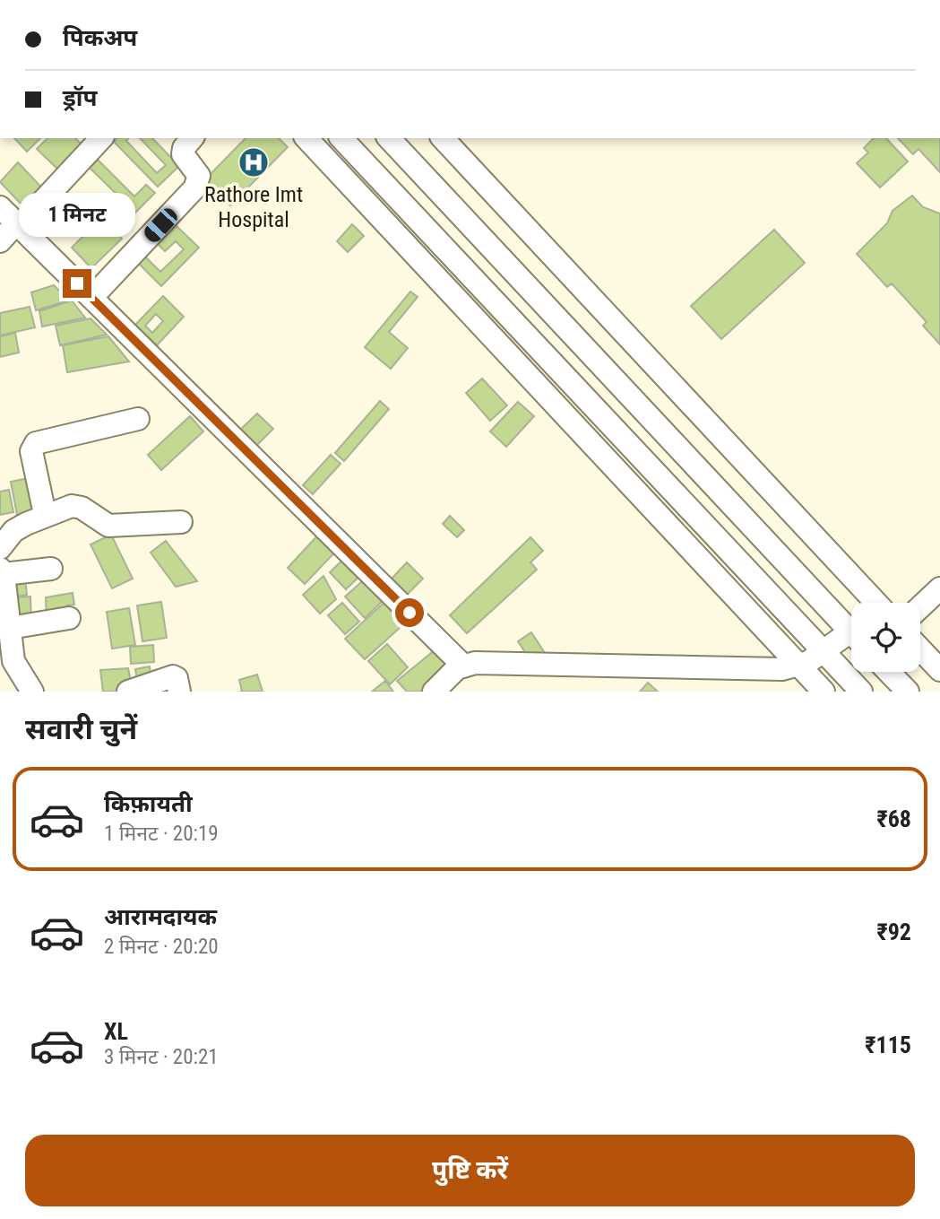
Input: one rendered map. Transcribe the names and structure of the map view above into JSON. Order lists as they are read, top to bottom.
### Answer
{
  "places": {
    "hospital": ["Rathore Imt Hospital"]
  },
  "page": {
    "banner": ["पिकअप", "ड्रॉप"],
    "bubble": "1 मिनट",
    "heading": "सवारी चुनें",
    "list": [
      {
        "name": "किफ़ायती",
        "note": "1 मिनट · 20:19",
        "value": "₹68"
      },
      {
        "name": "आरामदायक",
        "note": "2 मिनट · 20:20",
        "value": "₹92"
      },
      {
        "name": "XL",
        "note": "3 मिनट · 20:21",
        "value": "₹115"
      }
    ],
    "buttons": "पुष्टि करें"
  }
}
